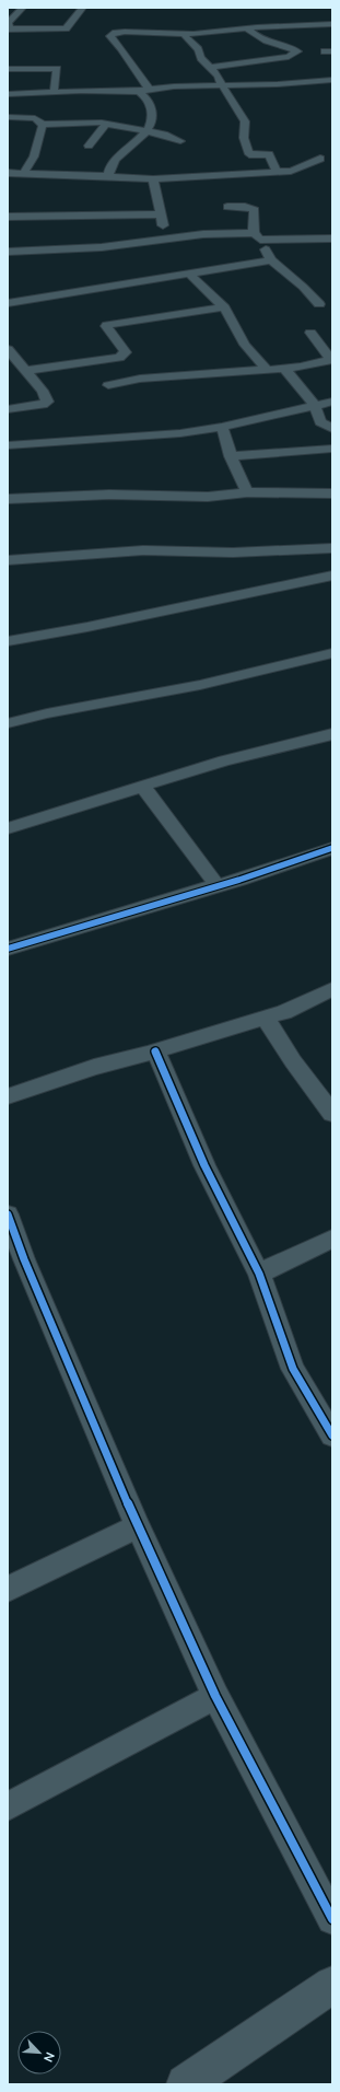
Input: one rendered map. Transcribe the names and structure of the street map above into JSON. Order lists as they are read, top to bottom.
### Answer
{
  "north": "bottom right"
}
